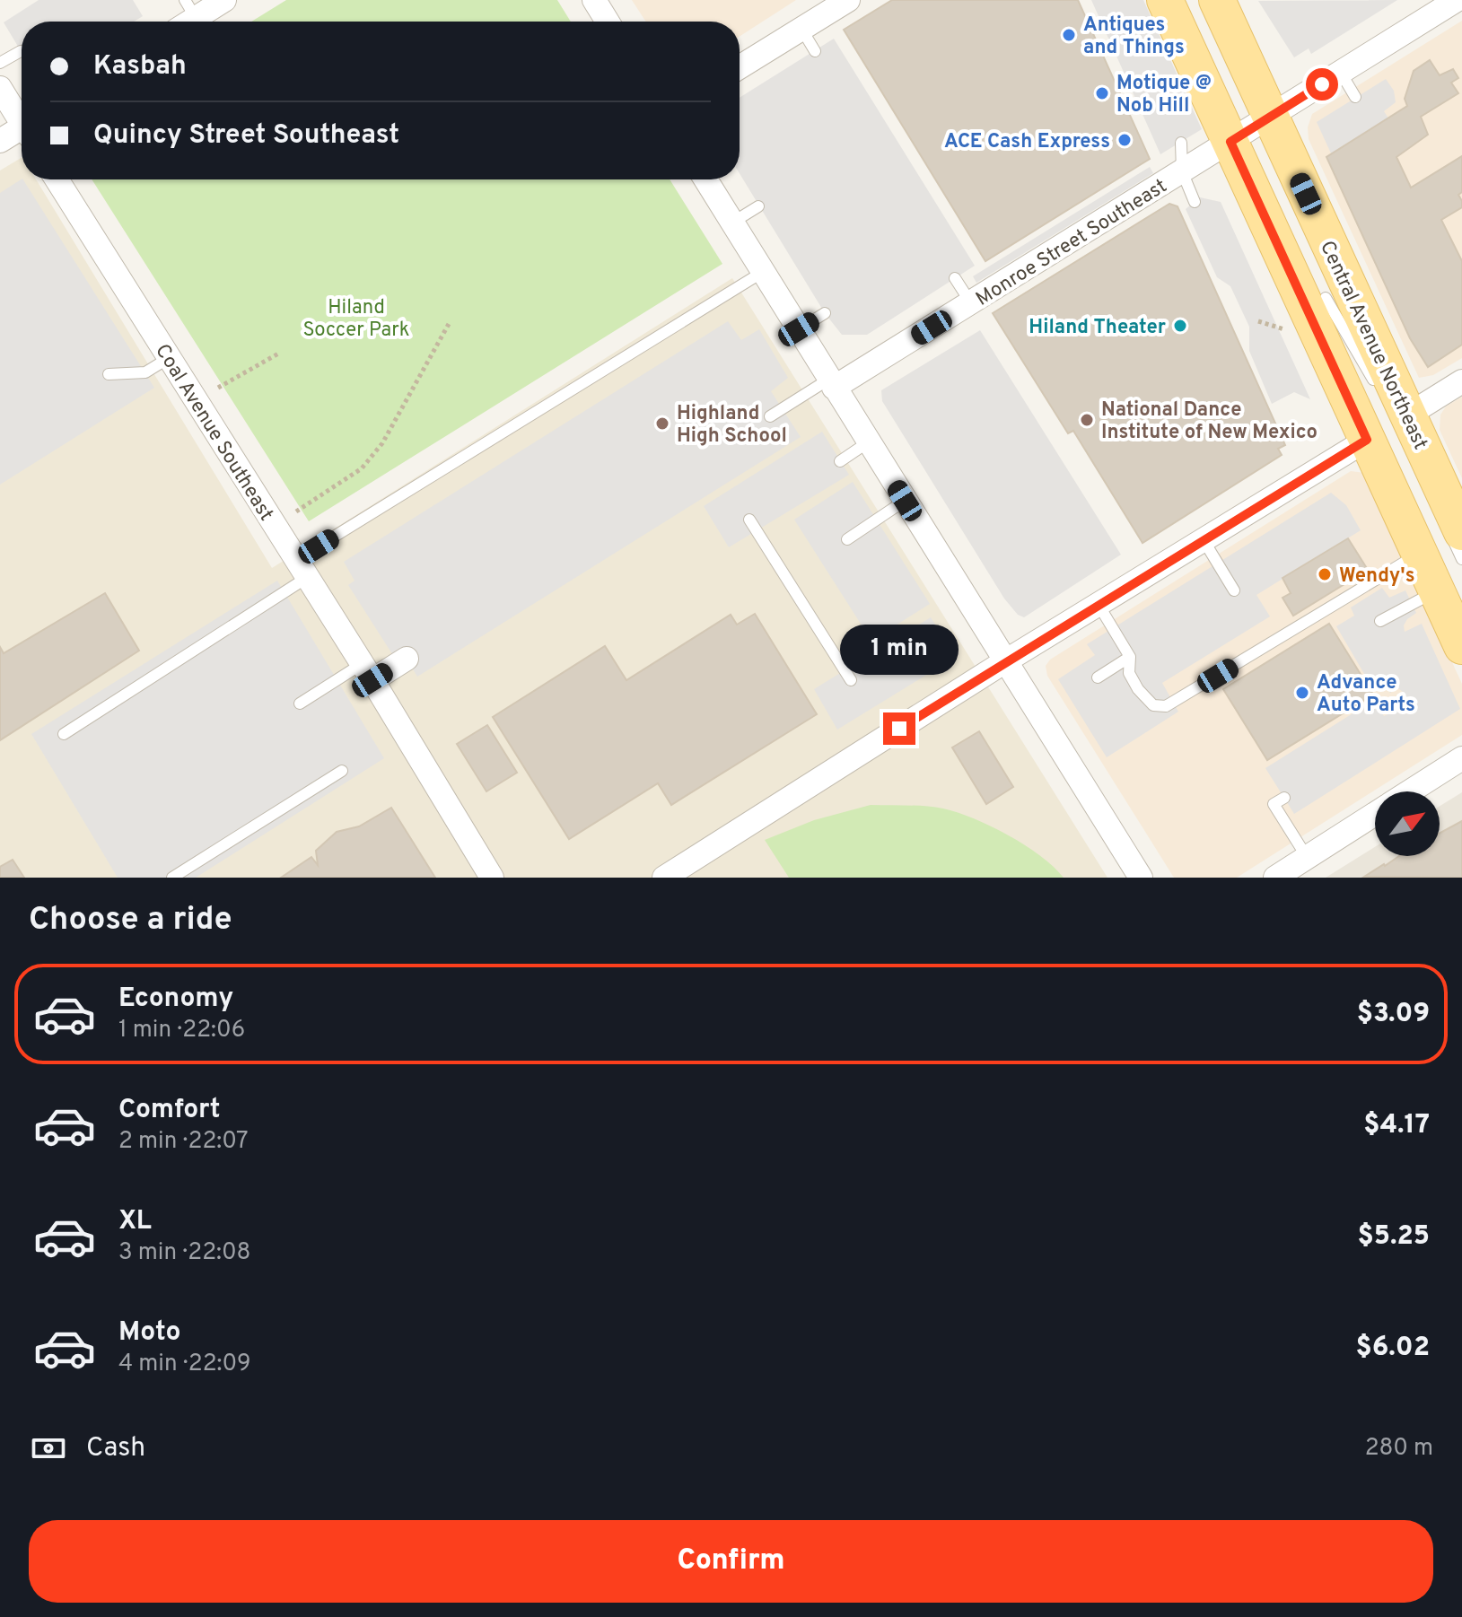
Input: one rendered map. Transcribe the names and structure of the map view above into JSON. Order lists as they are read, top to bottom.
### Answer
{
  "streets": {
    "main road": ["Central Avenue Northeast"],
    "street": ["Monroe Street Southeast", "Coal Avenue Southeast"]
  },
  "crossings": [
    ["Monroe Street Southeast", "Central Avenue Northeast"]
  ],
  "parks": ["Hiland Soccer Park"],
  "places": [
    "Antiques and Things",
    "Motique @ Nob Hill",
    "ACE Cash Express",
    "Hiland Theater",
    "National Dance Institute of New Mexico",
    "Highland High School",
    "Wendy's",
    "Advance Auto Parts"
  ],
  "north": "top right",
  "page": {
    "banner": ["Kasbah", "Quincy Street Southeast"],
    "bubble": "1 min",
    "heading": "Choose a ride",
    "list": [
      {
        "name": "Economy",
        "note": "1 min · 22:06",
        "value": "$3.09"
      },
      {
        "name": "Comfort",
        "note": "2 min · 22:07",
        "value": "$4.17"
      },
      {
        "name": "XL",
        "note": "3 min · 22:08",
        "value": "$5.25"
      },
      {
        "name": "Moto",
        "note": "4 min · 22:09",
        "value": "$6.02"
      }
    ],
    "pay": ["Cash", "280 m"],
    "buttons": "Confirm"
  }
}
